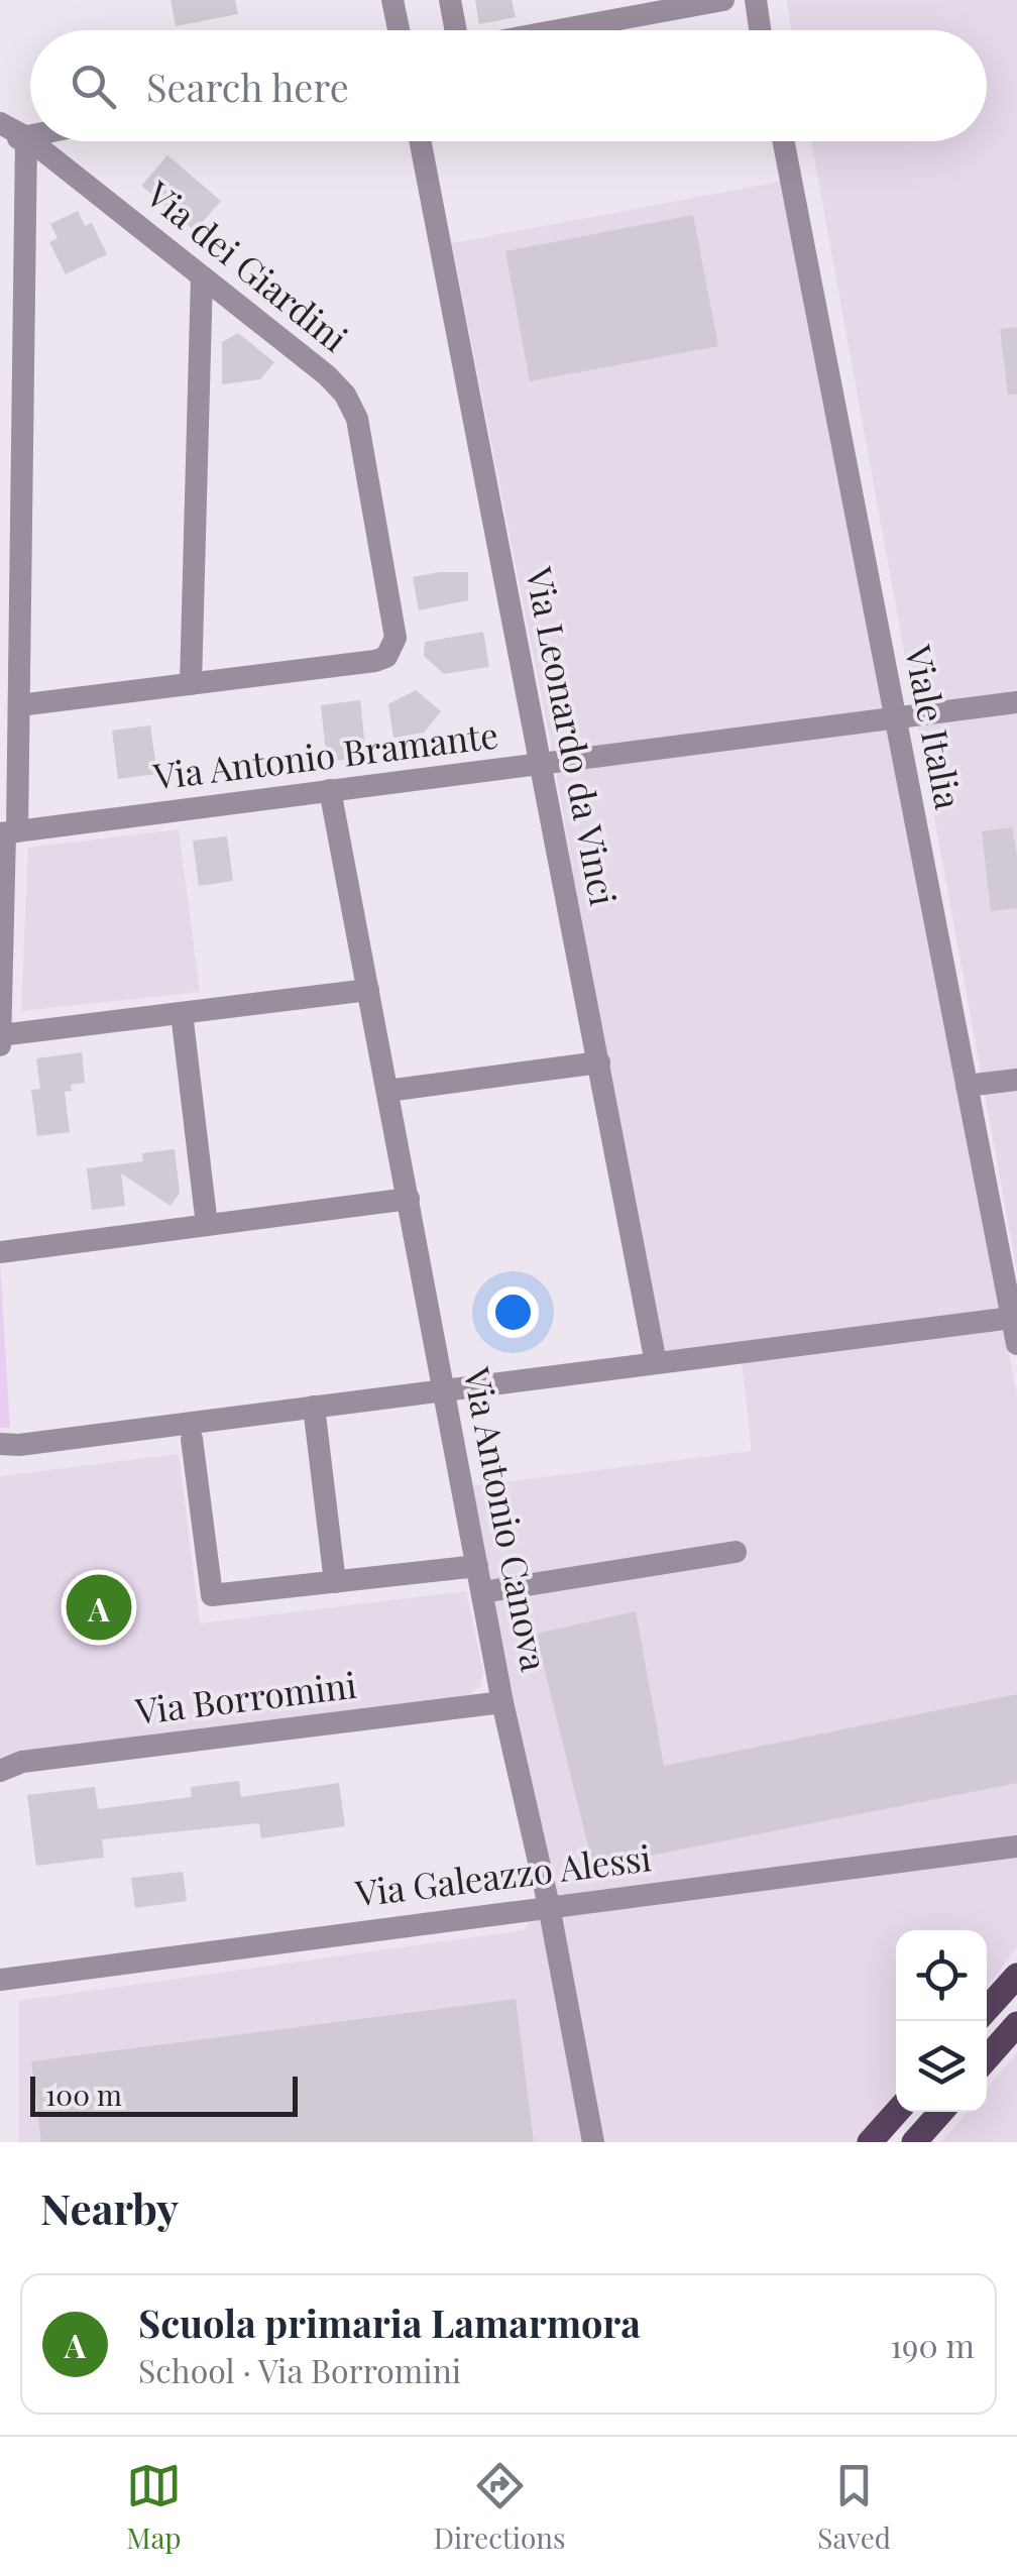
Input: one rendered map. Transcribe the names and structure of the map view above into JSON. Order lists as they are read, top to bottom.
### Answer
{
  "streets": {
    "street": [
      "Via dei Giardini",
      "Viale Italia",
      "Via Leonardo da Vinci",
      "Via Antonio Bramante",
      "Via Antonio Canova",
      "Via Borromini",
      "Via Galeazzo Alessi"
    ]
  },
  "crossings": [
    ["Viale Italia", "Via Antonio Bramante"],
    ["Via Leonardo da Vinci", "Via Antonio Bramante"],
    ["Via Antonio Bramante", "Via Antonio Canova"],
    ["Via Antonio Canova", "Via Borromini"],
    ["Via Antonio Canova", "Via Galeazzo Alessi"]
  ],
  "scale_bar": "100 m",
  "page": {
    "search": "Search here",
    "pins": "A",
    "scale": "100 m",
    "heading": "Nearby",
    "list": [
      {
        "mark": "A",
        "name": "Scuola primaria Lamarmora",
        "note": "School · Via Borromini",
        "value": "190 m"
      }
    ],
    "nav": ["Map", "Directions", "Saved"]
  }
}
